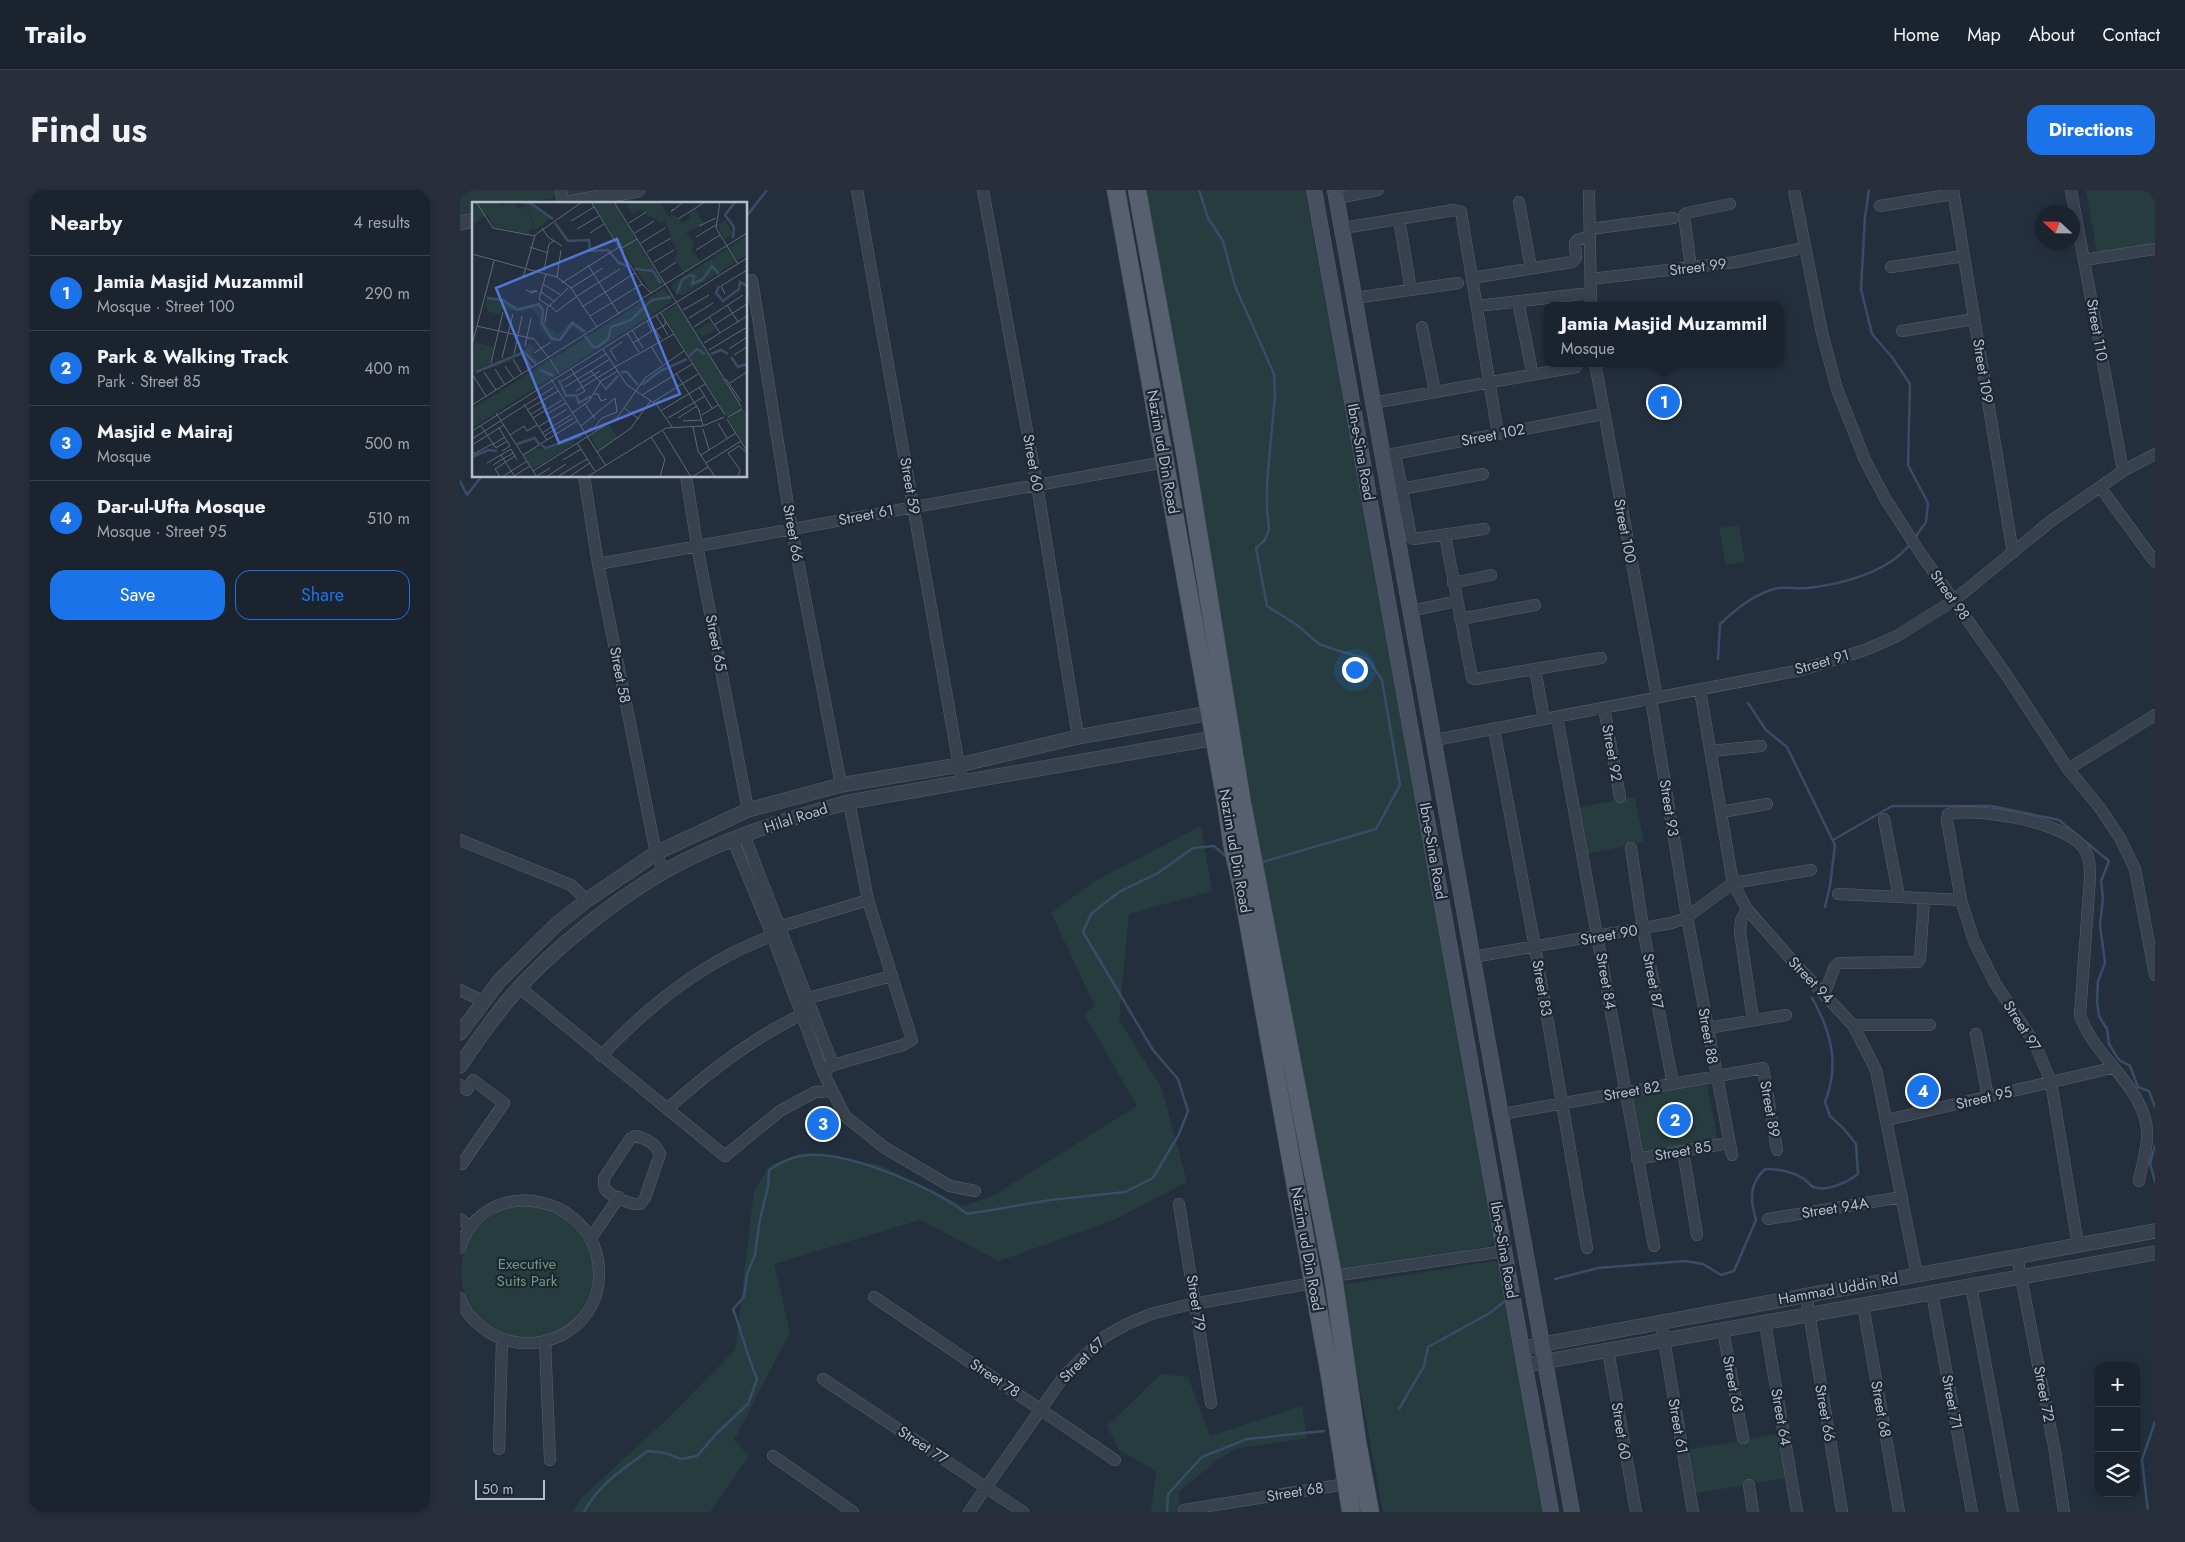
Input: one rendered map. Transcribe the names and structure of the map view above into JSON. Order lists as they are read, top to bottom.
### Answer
{
  "streets": {
    "main road": ["Nazim ud Din Road", "Ibn-e-Sina Road"],
    "street": [
      "Street 99",
      "Street 110",
      "Street 109",
      "Street 102",
      "Street 60",
      "Street 59",
      "Street 61",
      "Street 100",
      "Street 66",
      "Street 98",
      "Street 65",
      "Street 91",
      "Street 58",
      "Street 92",
      "Street 93",
      "Hilal Road",
      "Street 90",
      "Street 94",
      "Street 84",
      "Street 87",
      "Street 83",
      "Street 97",
      "Street 88",
      "Street 82",
      "Street 95",
      "Street 89",
      "Street 85",
      "Street 94A",
      "Hammad Uddin Rd",
      "Street 79",
      "Street 67",
      "Street 78",
      "Street 63",
      "Street 72",
      "Street 71",
      "Street 68",
      "Street 64",
      "Street 77"
    ]
  },
  "crossings": [
    ["Street 99", "Street 98"],
    ["Street 110", "Street 91"],
    ["Street 109", "Street 91"],
    ["Street 102", "Ibn-e-Sina Road"],
    ["Street 102", "Street 100"],
    ["Nazim ud Din Road", "Street 61"],
    ["Nazim ud Din Road", "Hilal Road"],
    ["Nazim ud Din Road", "Street 67"],
    ["Nazim ud Din Road", "Street 68"],
    ["Ibn-e-Sina Road", "Street 91"],
    ["Ibn-e-Sina Road", "Street 90"],
    ["Ibn-e-Sina Road", "Street 82"],
    ["Ibn-e-Sina Road", "Hammad Uddin Rd"],
    ["Street 60", "Street 61"],
    ["Street 60", "Hilal Road"],
    ["Street 60", "Hammad Uddin Rd"],
    ["Street 59", "Street 61"],
    ["Street 59", "Hilal Road"],
    ["Street 61", "Street 66"],
    ["Street 61", "Street 65"],
    ["Street 61", "Street 58"],
    ["Street 61", "Hammad Uddin Rd"],
    ["Street 100", "Street 91"],
    ["Street 100", "Street 93"],
    ["Street 66", "Hilal Road"],
    ["Street 66", "Hammad Uddin Rd"],
    ["Street 98", "Street 91"],
    ["Street 65", "Hilal Road"],
    ["Street 91", "Street 92"],
    ["Street 91", "Street 93"],
    ["Street 91", "Street 94"],
    ["Street 91", "Street 84"],
    ["Street 91", "Street 83"],
    ["Street 58", "Hilal Road"],
    ["Street 93", "Street 90"],
    ["Street 93", "Street 88"],
    ["Street 90", "Street 94"],
    ["Street 90", "Street 84"],
    ["Street 90", "Street 87"],
    ["Street 90", "Street 83"],
    ["Street 90", "Street 88"],
    ["Street 94", "Street 95"],
    ["Street 94", "Street 94A"],
    ["Street 94", "Hammad Uddin Rd"],
    ["Street 84", "Street 82"],
    ["Street 84", "Street 85"],
    ["Street 87", "Street 82"],
    ["Street 83", "Street 82"],
    ["Street 97", "Street 95"],
    ["Street 97", "Hammad Uddin Rd"],
    ["Street 88", "Street 82"],
    ["Street 88", "Street 85"],
    ["Street 82", "Street 89"],
    ["Hammad Uddin Rd", "Street 63"],
    ["Hammad Uddin Rd", "Street 72"],
    ["Hammad Uddin Rd", "Street 71"],
    ["Hammad Uddin Rd", "Street 68"],
    ["Hammad Uddin Rd", "Street 64"],
    ["Street 79", "Street 67"],
    ["Street 67", "Street 78"],
    ["Street 67", "Street 77"]
  ],
  "parks": ["Executive Suits Park"],
  "scale_bar": "50 m",
  "north": "left",
  "page": {
    "header": "Trailo",
    "nav": [
      "Home",
      "Map",
      "About",
      "Contact"
    ],
    "title": "Find us",
    "buttons": [
      "Directions",
      ["Save", "Share"]
    ],
    "heading": ["Nearby", "4 results"],
    "list": [
      {
        "mark": "1",
        "name": "Jamia Masjid Muzammil",
        "note": "Mosque · Street 100",
        "value": "290 m"
      },
      {
        "mark": "2",
        "name": "Park & Walking Track",
        "note": "Park · Street 85",
        "value": "400 m"
      },
      {
        "mark": "3",
        "name": "Masjid e Mairaj",
        "note": "Mosque",
        "value": "500 m"
      },
      {
        "mark": "4",
        "name": "Dar-ul-Ufta Mosque",
        "note": "Mosque · Street 95",
        "value": "510 m"
      }
    ],
    "popup": ["Jamia Masjid Muzammil", "Mosque"],
    "pins": [
      "1",
      "4",
      "2",
      "3"
    ],
    "map_buttons": ["+", "−"],
    "scale": "50 m"
  }
}
